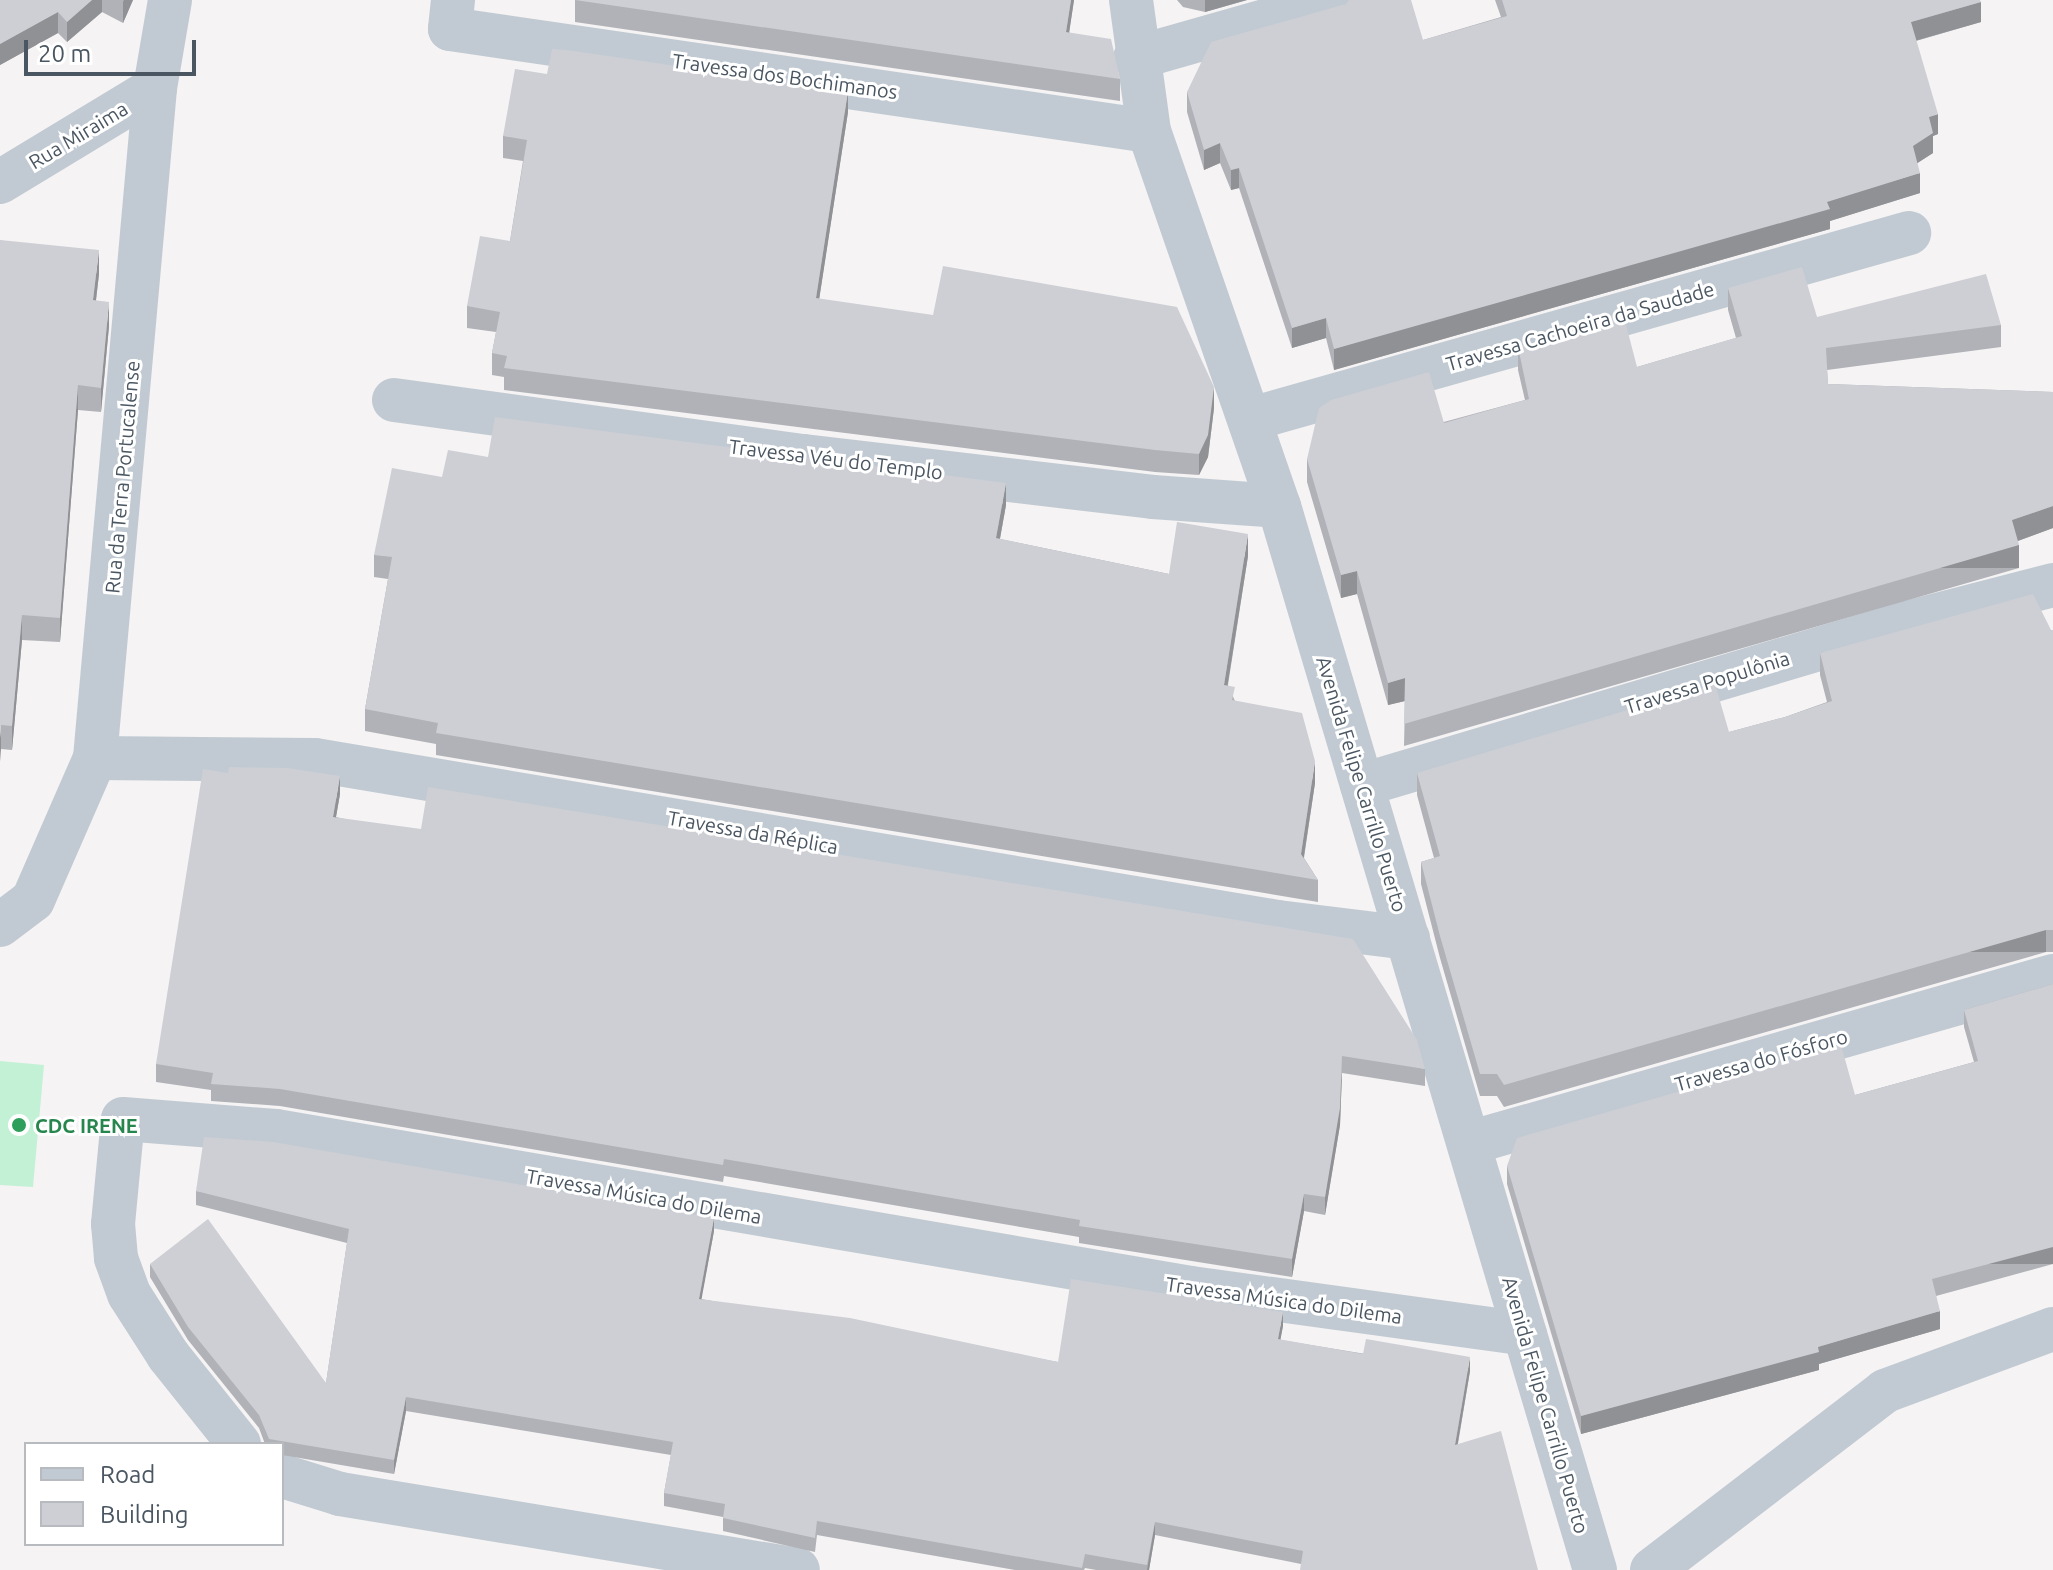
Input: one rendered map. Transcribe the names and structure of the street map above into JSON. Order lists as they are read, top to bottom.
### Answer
{
  "streets": {
    "street": [
      "Travessa dos Bochimanos",
      "Rua Miraima",
      "Travessa Cachoeira da Saudade",
      "Travessa Véu do Templo",
      "Rua da Terra Portucalense",
      "Travessa Populônia",
      "Avenida Felipe Carrillo Puerto",
      "Travessa da Réplica",
      "Travessa do Fósforo",
      "Travessa Música do Dilema"
    ]
  },
  "crossings": [
    ["Travessa dos Bochimanos", "Avenida Felipe Carrillo Puerto"],
    ["Rua Miraima", "Rua da Terra Portucalense"],
    ["Travessa Cachoeira da Saudade", "Avenida Felipe Carrillo Puerto"],
    ["Travessa Véu do Templo", "Avenida Felipe Carrillo Puerto"],
    ["Rua da Terra Portucalense", "Travessa da Réplica"],
    ["Travessa Populônia", "Avenida Felipe Carrillo Puerto"],
    ["Avenida Felipe Carrillo Puerto", "Travessa da Réplica"],
    ["Avenida Felipe Carrillo Puerto", "Travessa do Fósforo"],
    ["Avenida Felipe Carrillo Puerto", "Travessa Música do Dilema"]
  ],
  "places": ["CDC IRENE"],
  "legend": ["Road", "Building"],
  "scale_bar": "20 m"
}
